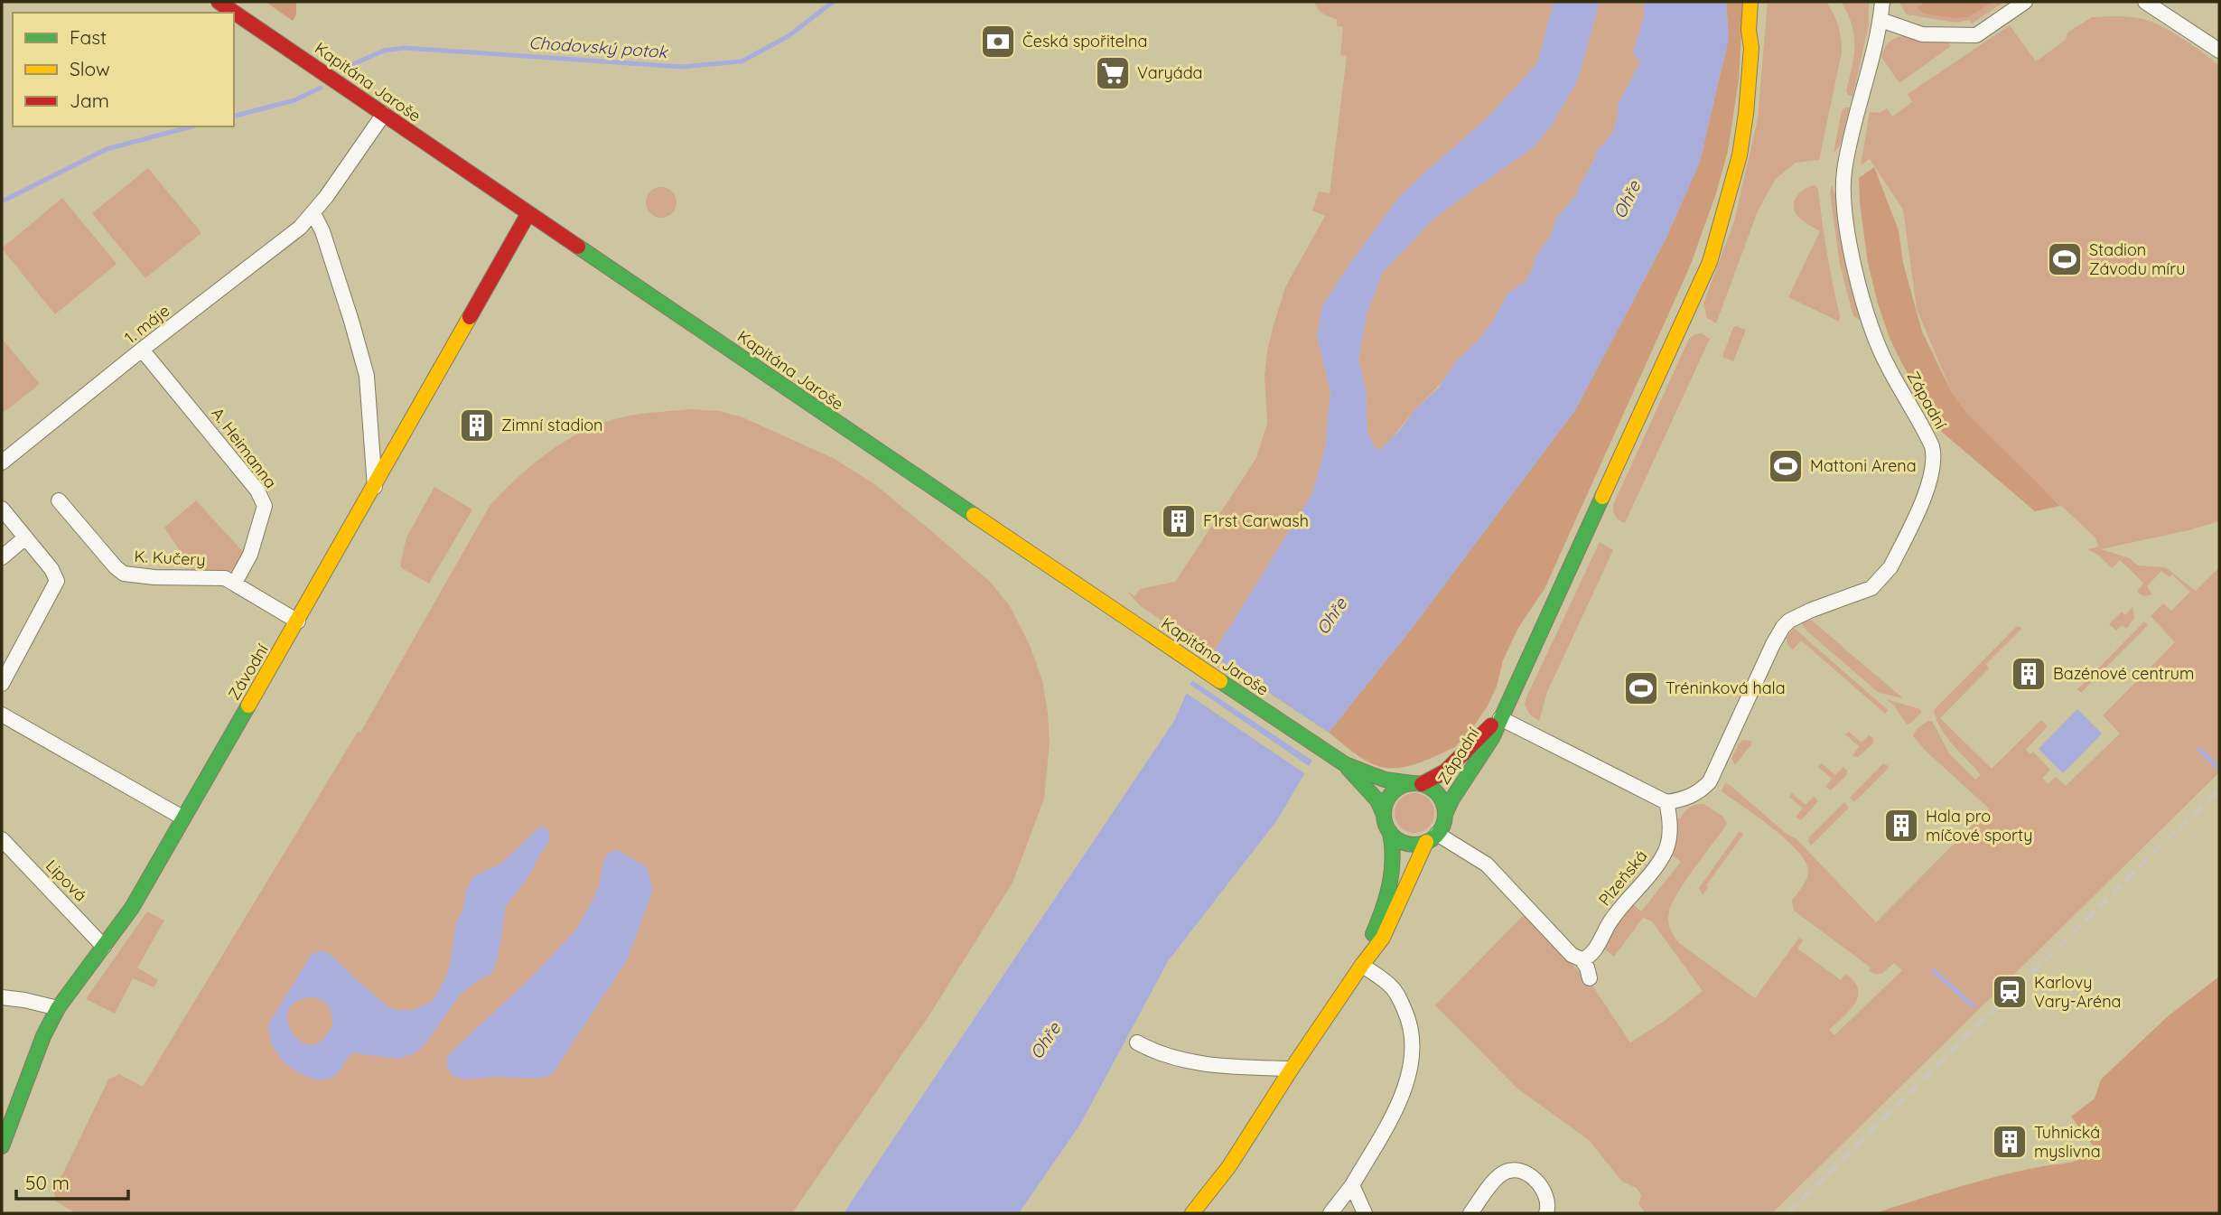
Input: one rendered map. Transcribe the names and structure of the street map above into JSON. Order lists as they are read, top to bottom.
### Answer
{
  "streets": {
    "street": [
      "Kapitána Jaroše",
      "1. máje",
      "Západní",
      "A. Heimanna",
      "K. Kučery",
      "Závodní",
      "Plzeňská",
      "Lipová"
    ]
  },
  "crossings": [
    ["Kapitána Jaroše", "1. máje"],
    ["Kapitána Jaroše", "Západní"],
    ["Kapitána Jaroše", "Závodní"],
    ["1. máje", "A. Heimanna"],
    ["Západní", "Plzeňská"],
    ["A. Heimanna", "K. Kučery"],
    ["Závodní", "Lipová"]
  ],
  "water": ["Chodovský potok", "Ohře"],
  "places": {
    "bank": ["Česká spořitelna"],
    "supermarket": ["Varyáda"],
    "sports": ["Stadion Závodu míru", "Mattoni Arena", "Tréninková hala"],
    "building": [
      "Zimní stadion",
      "F1rst Carwash",
      "Bazénové centrum",
      "Hala pro míčové sporty",
      "Tuhnická myslivna"
    ],
    "station": ["Karlovy Vary-Aréna"]
  },
  "legend": ["Fast", "Slow", "Jam"],
  "scale_bar": "50 m"
}
